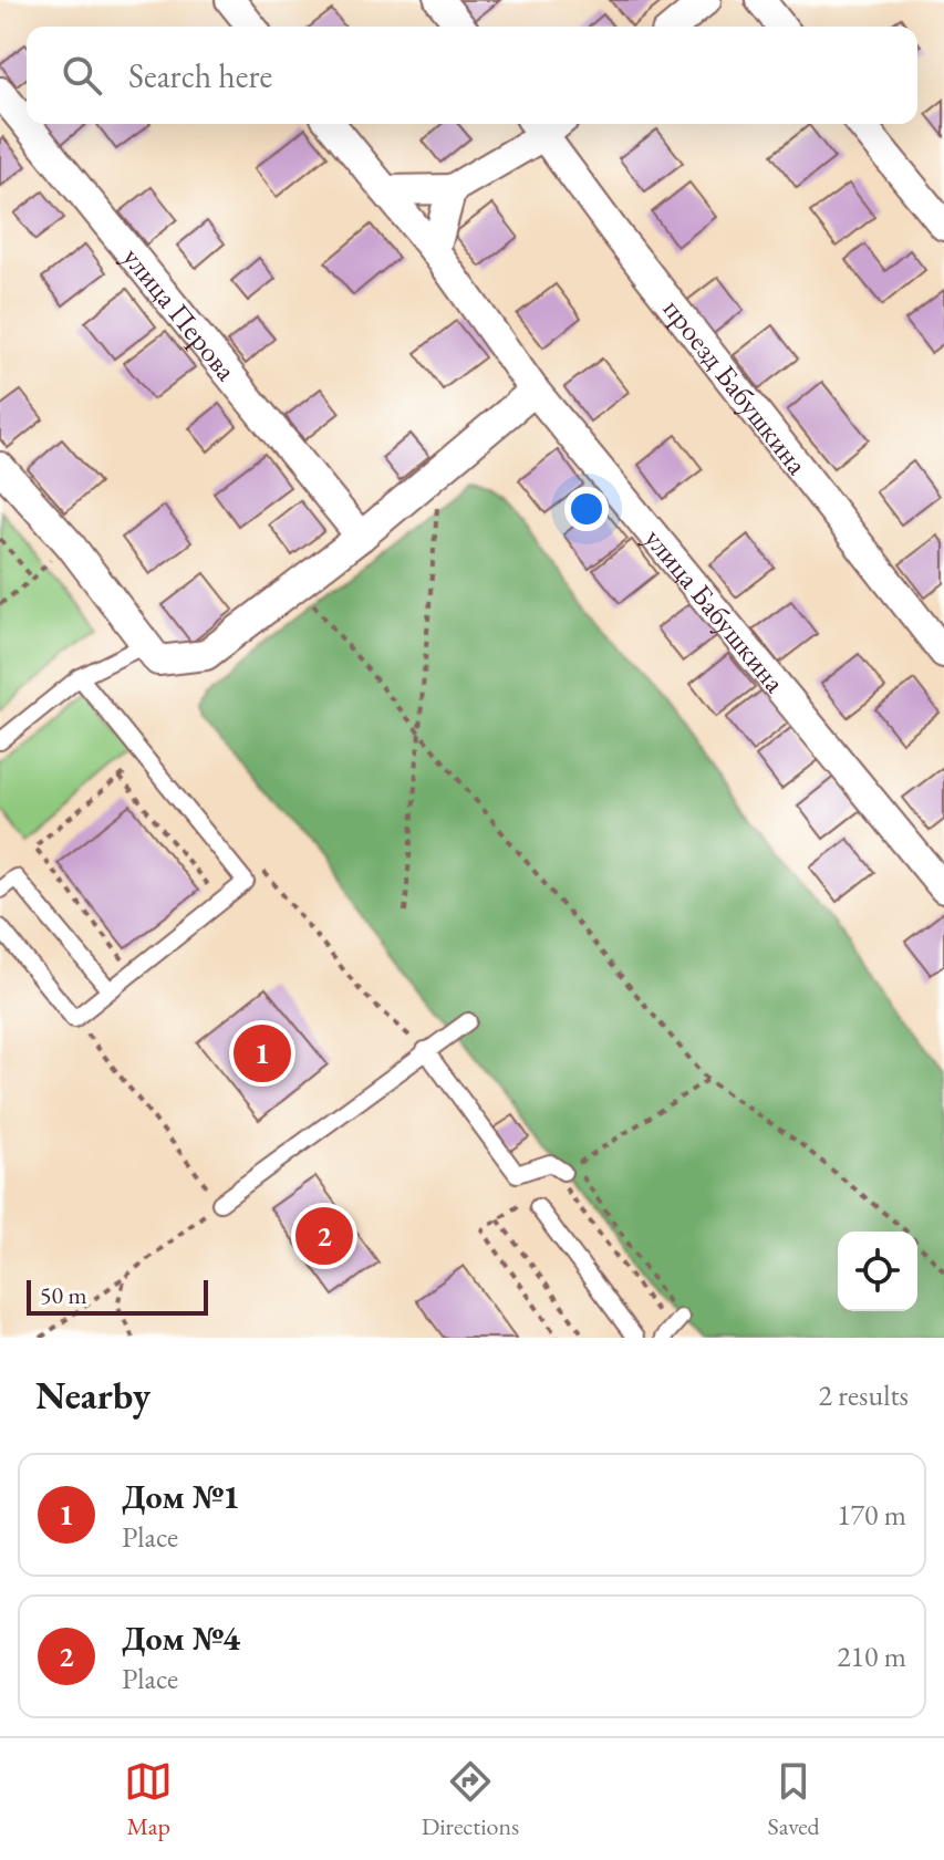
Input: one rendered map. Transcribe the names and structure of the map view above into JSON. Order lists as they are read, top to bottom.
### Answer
{
  "streets": {
    "street": ["улица Перова", "проезд Бабушкина", "улица Бабушкина"]
  },
  "scale_bar": "50 m",
  "page": {
    "search": "Search here",
    "pins": ["1", "2"],
    "scale": "50 m",
    "heading": ["Nearby", "2 results"],
    "list": [
      {
        "mark": "1",
        "name": "Дом №1",
        "note": "Place",
        "value": "170 m"
      },
      {
        "mark": "2",
        "name": "Дом №4",
        "note": "Place",
        "value": "210 m"
      }
    ],
    "nav": ["Map", "Directions", "Saved"]
  }
}
